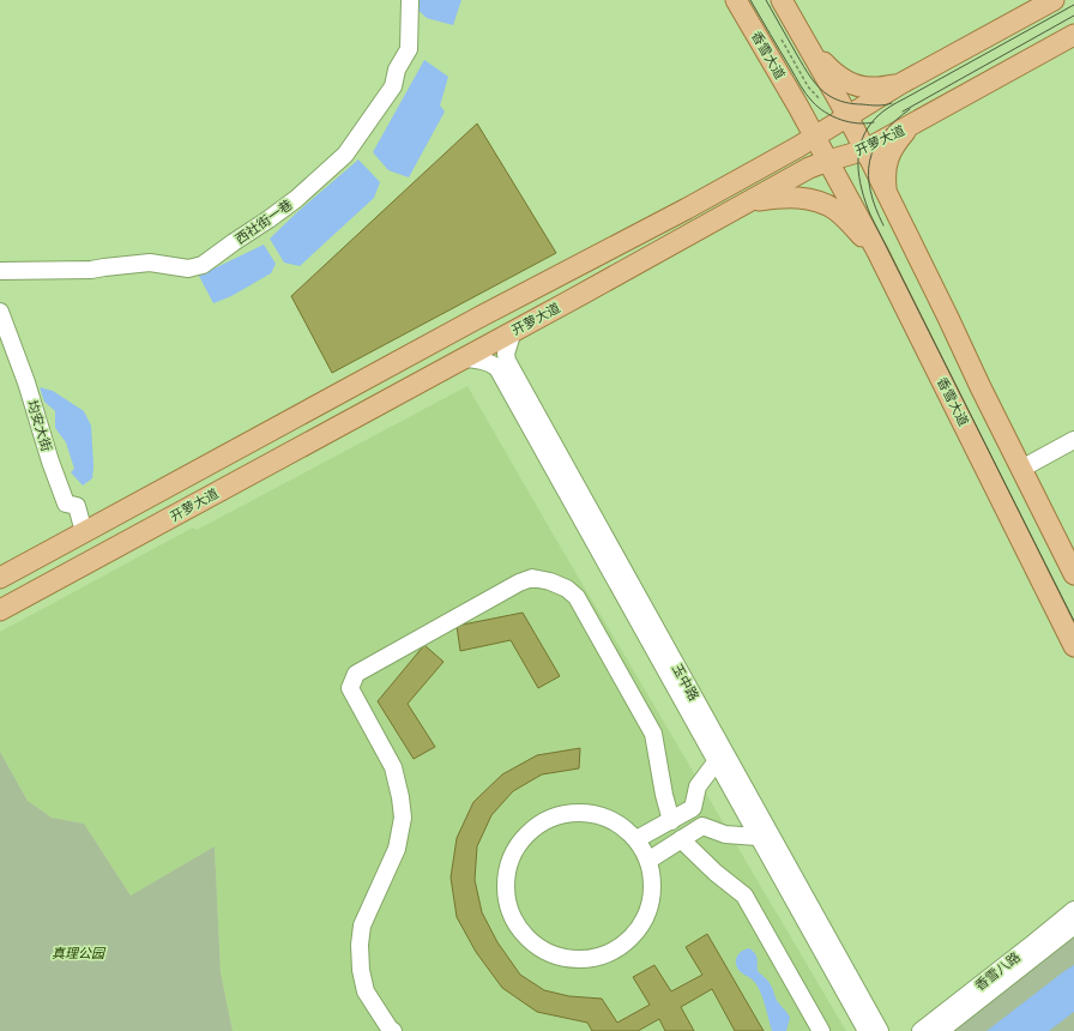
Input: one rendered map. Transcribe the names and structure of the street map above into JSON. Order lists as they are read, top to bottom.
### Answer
{
  "streets": {
    "main road": ["香雪大道", "开萝大道"],
    "street": [
      "西社街一巷",
      "均安大街",
      "玉中路",
      "香雪八路"
    ]
  },
  "crossings": [
    ["香雪大道", "开萝大道"],
    ["开萝大道", "均安大街"],
    ["开萝大道", "玉中路"]
  ],
  "parks": ["真理公园"]
}
